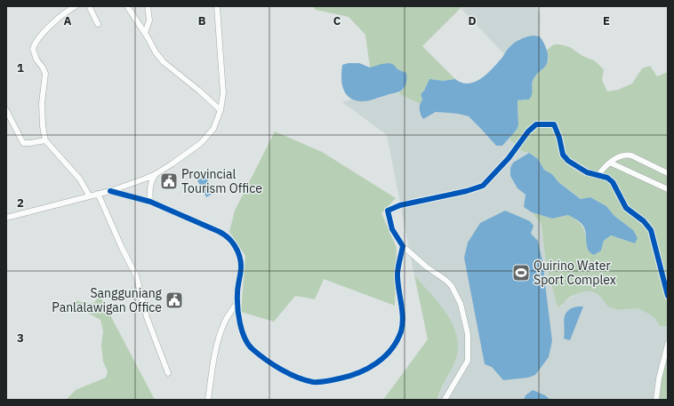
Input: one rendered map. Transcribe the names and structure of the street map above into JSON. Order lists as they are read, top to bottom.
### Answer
{
  "places": {
    "public building": ["Provincial Tourism Office", "Sangguniang Panlalawigan Office"],
    "sports": ["Quirino Water Sport Complex"]
  },
  "grid": {
    "columns": [
      "A",
      "B",
      "C",
      "D",
      "E"
    ],
    "rows": ["1", "2", "3"]
  }
}
